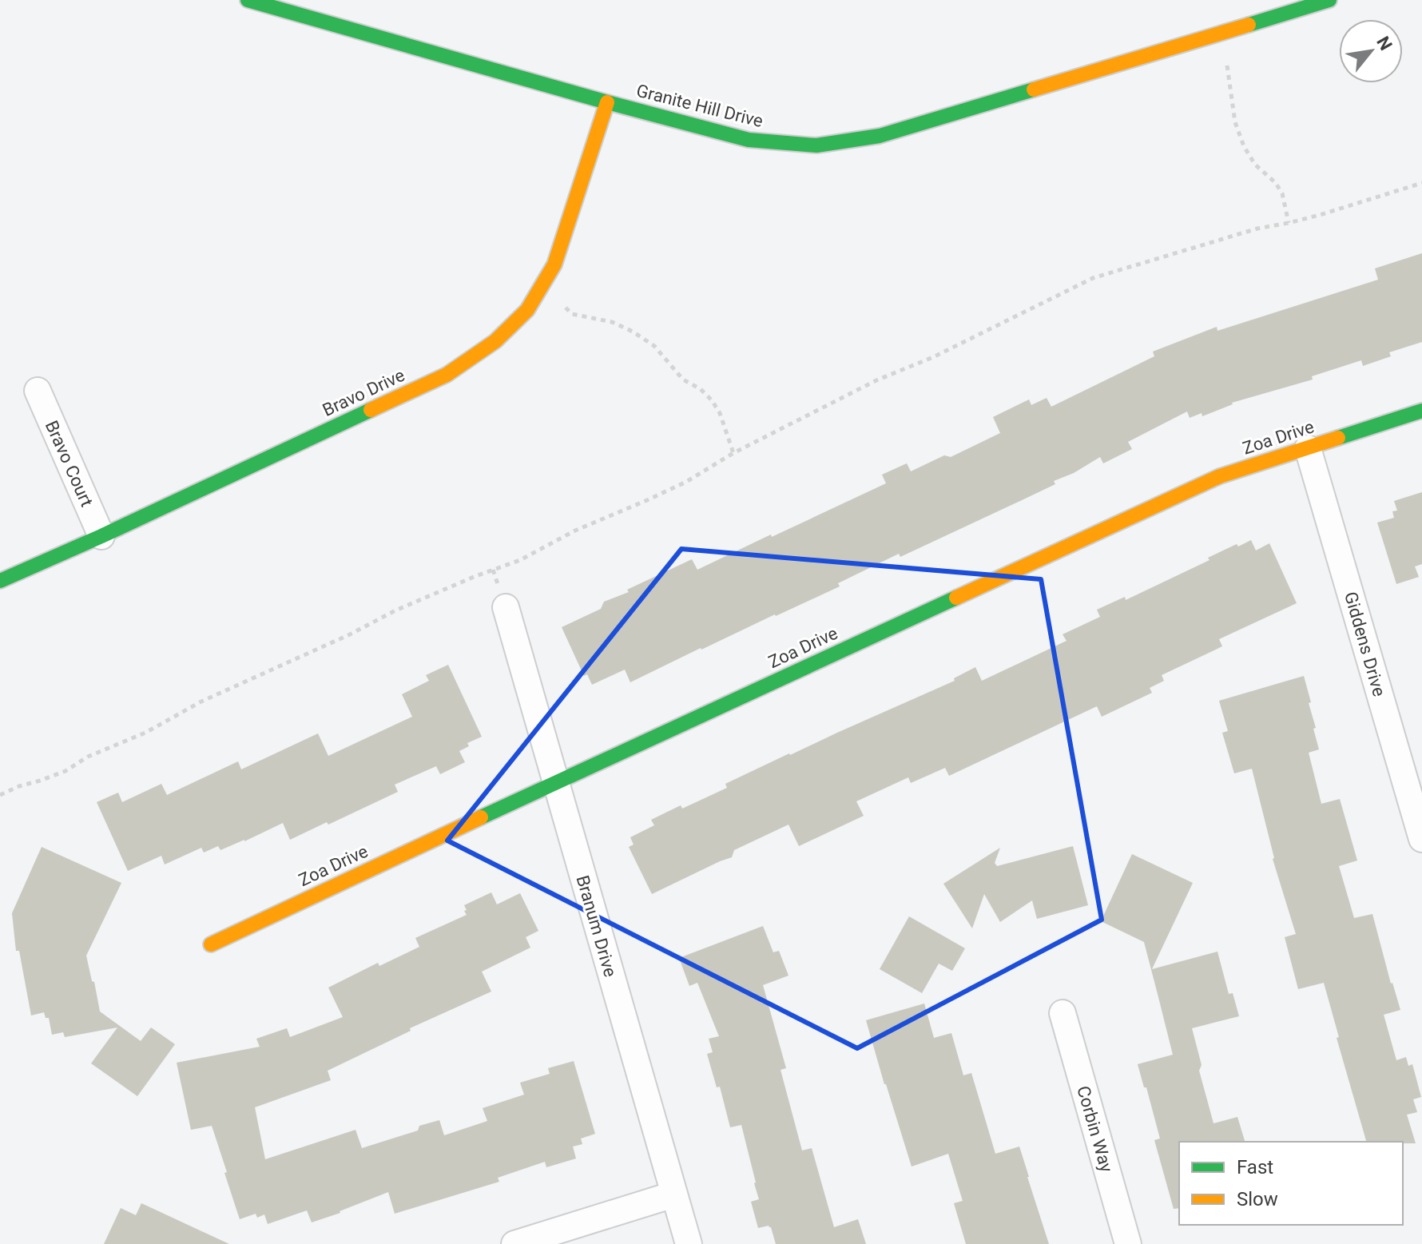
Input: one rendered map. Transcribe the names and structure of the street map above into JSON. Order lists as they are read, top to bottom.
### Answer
{
  "streets": {
    "street": [
      "Granite Hill Drive",
      "Bravo Drive",
      "Zoa Drive",
      "Bravo Court",
      "Giddens Drive",
      "Branum Drive",
      "Corbin Way"
    ]
  },
  "crossings": [
    ["Granite Hill Drive", "Bravo Drive"],
    ["Bravo Drive", "Bravo Court"],
    ["Zoa Drive", "Giddens Drive"],
    ["Zoa Drive", "Branum Drive"]
  ],
  "legend": ["Fast", "Slow"],
  "north": "top right"
}
